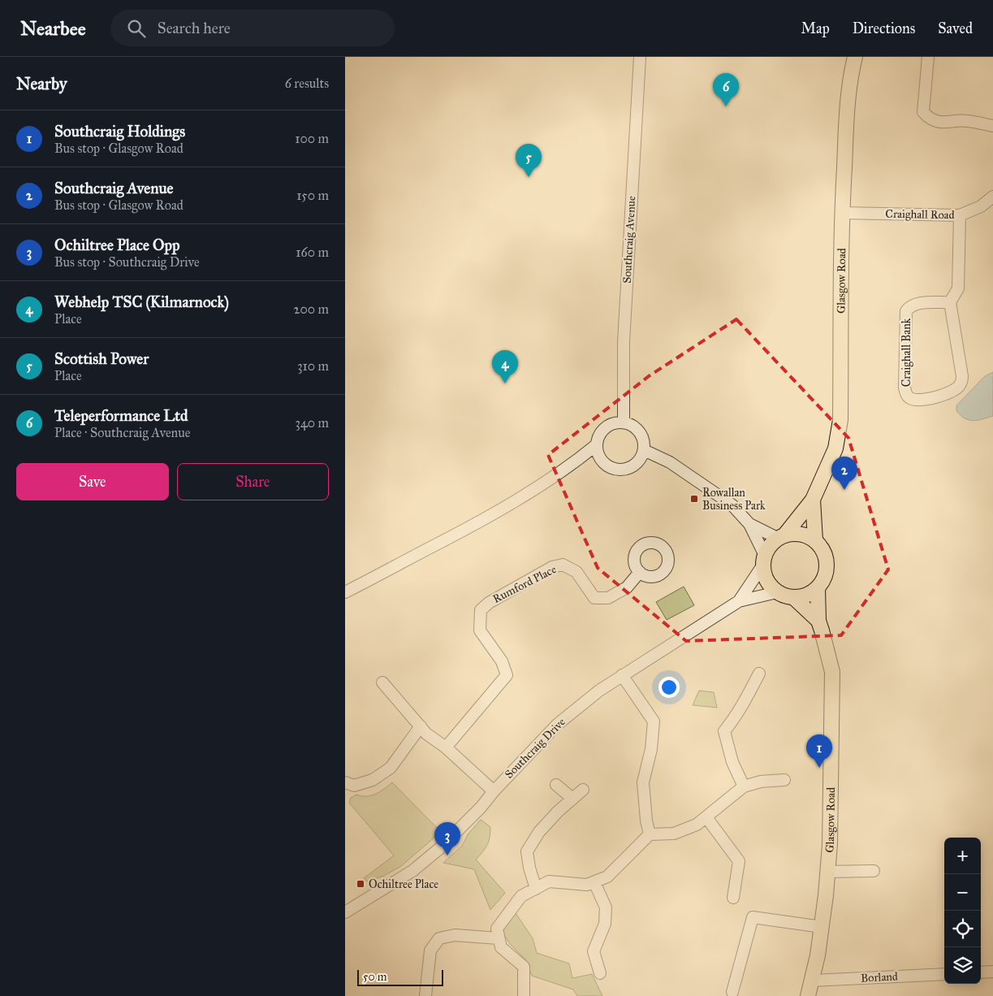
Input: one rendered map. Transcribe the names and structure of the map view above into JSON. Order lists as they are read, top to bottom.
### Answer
{
  "streets": {
    "main road": ["Glasgow Road"],
    "street": [
      "Craighall Road",
      "Southcraig Avenue",
      "Craighall Bank",
      "Rumford Place",
      "Southcraig Drive",
      "Borland"
    ]
  },
  "crossings": [
    ["Craighall Road", "Glasgow Road"],
    ["Glasgow Road", "Southcraig Drive"],
    ["Glasgow Road", "Borland"]
  ],
  "places": {
    "transit": ["Rowallan Business Park", "Ochiltree Place"]
  },
  "scale_bar": "50 m",
  "page": {
    "header": "Nearbee",
    "search": "Search here",
    "nav": ["Map", "Directions", "Saved"],
    "heading": ["Nearby", "6 results"],
    "pins": [
      "6",
      "5",
      "4",
      "2",
      "1",
      "3"
    ],
    "list": [
      {
        "mark": "1",
        "name": "Southcraig Holdings",
        "note": "Bus stop · Glasgow Road",
        "value": "100 m"
      },
      {
        "mark": "2",
        "name": "Southcraig Avenue",
        "note": "Bus stop · Glasgow Road",
        "value": "150 m"
      },
      {
        "mark": "3",
        "name": "Ochiltree Place Opp",
        "note": "Bus stop · Southcraig Drive",
        "value": "160 m"
      },
      {
        "mark": "4",
        "name": "Webhelp TSC (Kilmarnock)",
        "note": "Place",
        "value": "200 m"
      },
      {
        "mark": "5",
        "name": "Scottish Power",
        "note": "Place",
        "value": "310 m"
      },
      {
        "mark": "6",
        "name": "Teleperformance Ltd",
        "note": "Place · Southcraig Avenue",
        "value": "340 m"
      }
    ],
    "buttons": ["Save", "Share"],
    "map_buttons": ["+", "−"],
    "scale": "50 m"
  }
}
